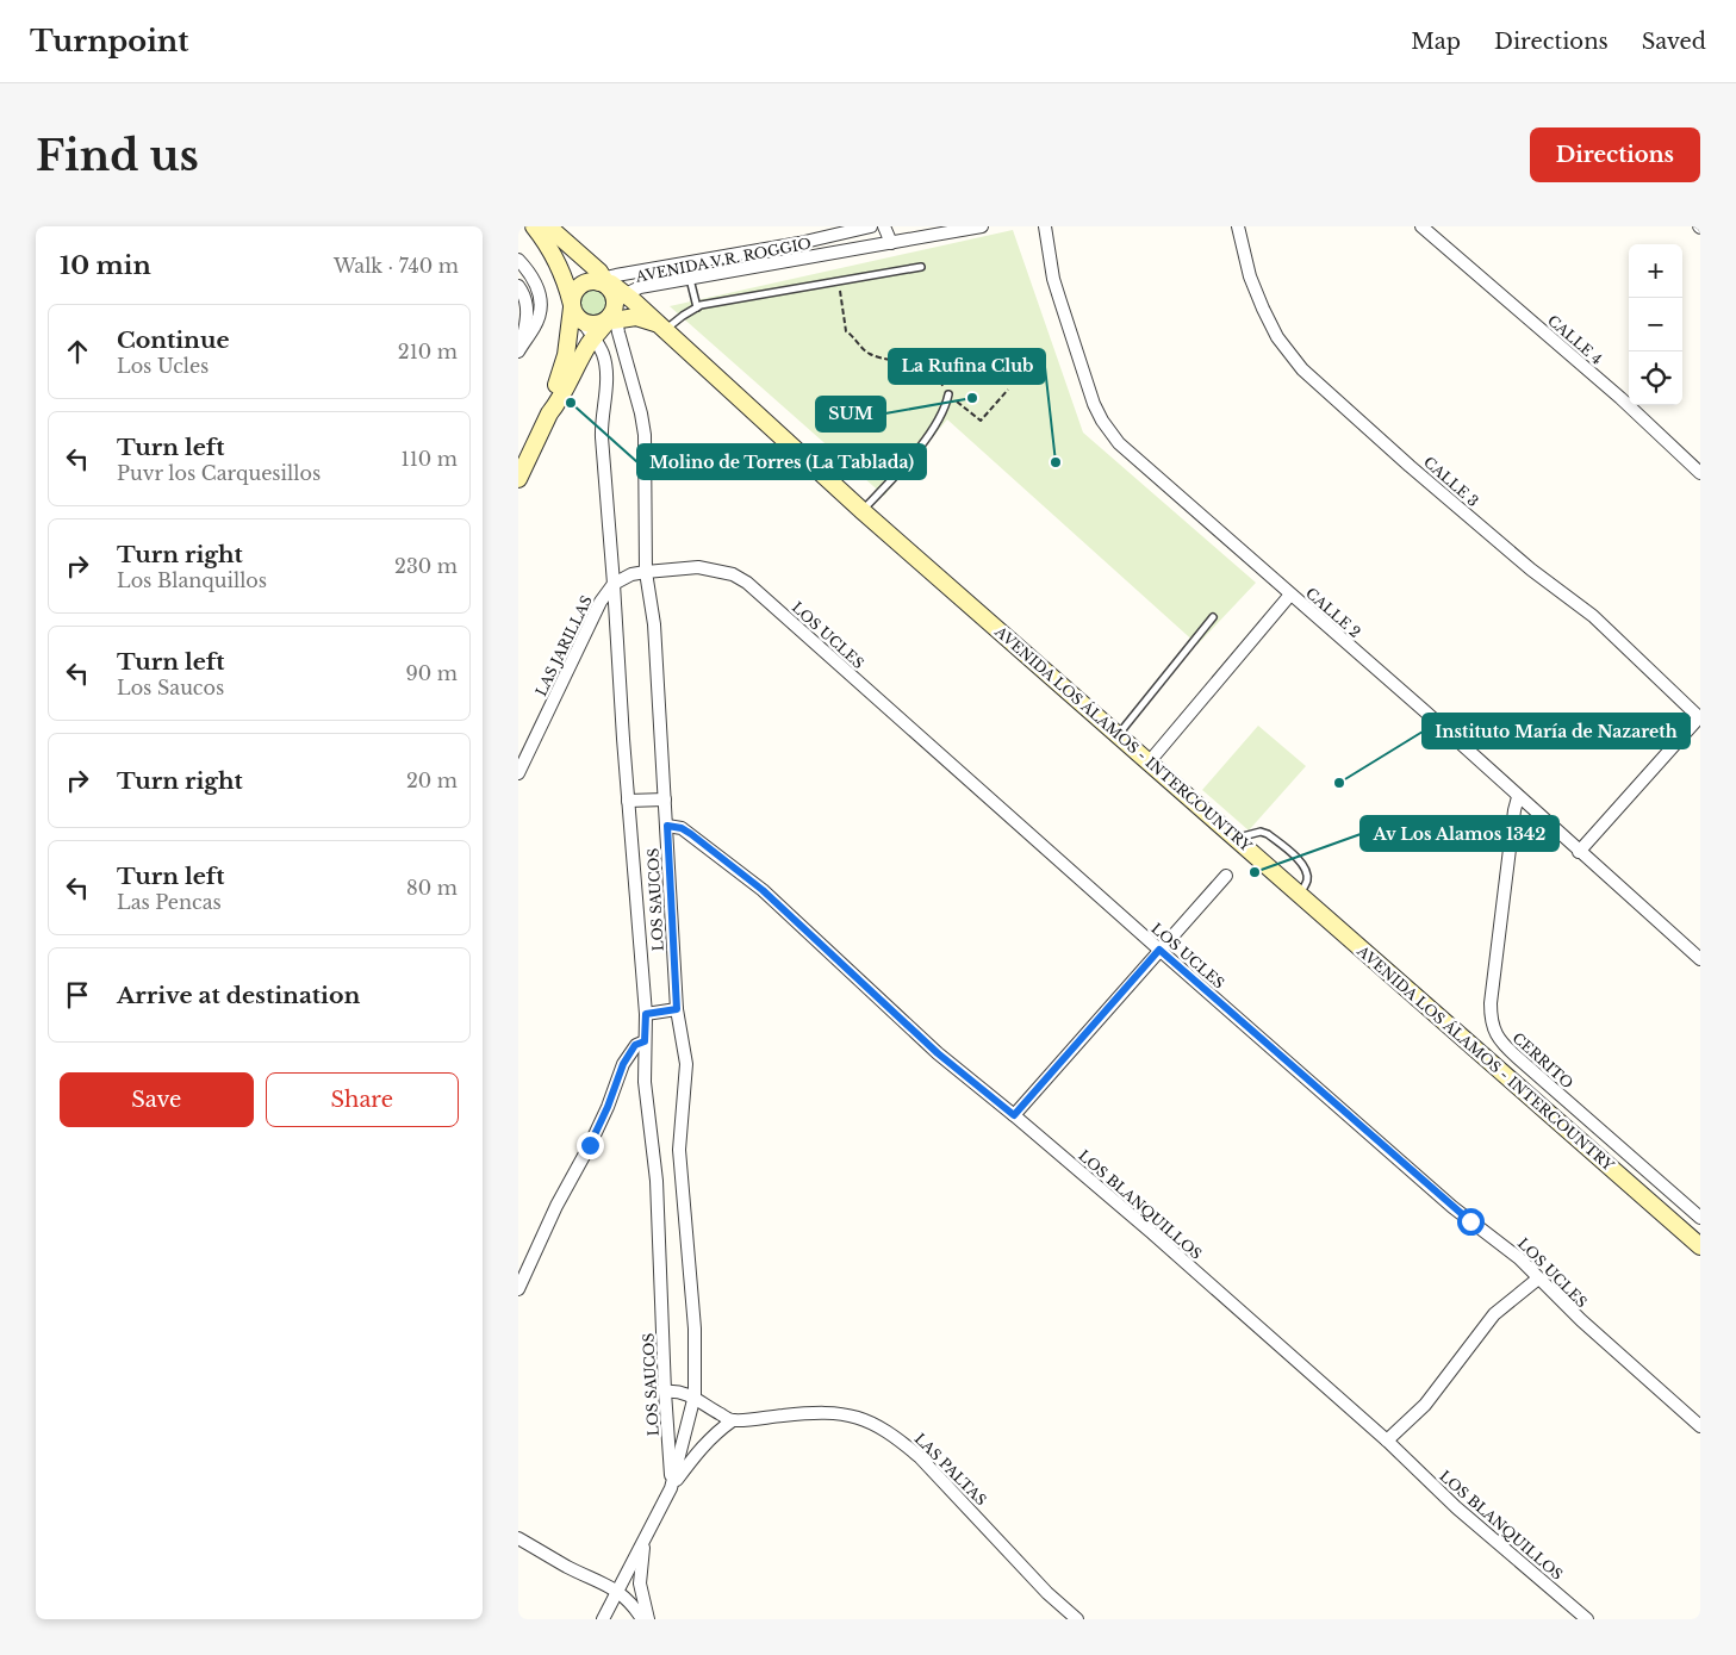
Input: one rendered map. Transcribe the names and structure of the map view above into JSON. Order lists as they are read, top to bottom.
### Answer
{
  "streets": {
    "main road": ["AVENIDA LOS ÁLAMOS - INTERCOUNTRY"],
    "street": [
      "AVENIDA V.R. ROGGIO",
      "CALLE 4",
      "CALLE 3",
      "CALLE 2",
      "LOS UCLES",
      "LAS JARILLAS",
      "LOS SAUCOS",
      "CERRITO",
      "LOS BLANQUILLOS",
      "LAS PALTAS"
    ]
  },
  "crossings": [
    ["AVENIDA V.R. ROGGIO", "AVENIDA LOS ÁLAMOS - INTERCOUNTRY"],
    ["AVENIDA V.R. ROGGIO", "LOS SAUCOS"],
    ["CALLE 2", "CERRITO"],
    ["LOS UCLES", "LAS JARILLAS"],
    ["LOS UCLES", "LOS SAUCOS"],
    ["LAS JARILLAS", "LOS SAUCOS"],
    ["AVENIDA LOS ÁLAMOS - INTERCOUNTRY", "LOS SAUCOS"],
    ["LOS SAUCOS", "LOS BLANQUILLOS"]
  ],
  "places": [
    "SUM",
    "Molino de Torres (La Tablada)",
    "La Rufina Club",
    "Instituto María de Nazareth",
    "Av Los Alamos 1342"
  ],
  "page": {
    "header": "Turnpoint",
    "nav": ["Map", "Directions", "Saved"],
    "buttons": [
      "Directions",
      ["Save", "Share"]
    ],
    "title": "Find us",
    "heading": ["10 min", "Walk · 740 m"],
    "map_buttons": ["+", "−"],
    "list": [
      ["Continue", "Los Ucles", "210 m"],
      ["Turn left", "Puvr los Carquesillos", "110 m"],
      ["Turn right", "Los Blanquillos", "230 m"],
      ["Turn left", "Los Saucos", "90 m"],
      ["Turn right", "20 m"],
      ["Turn left", "Las Pencas", "80 m"],
      "Arrive at destination"
    ]
  }
}
